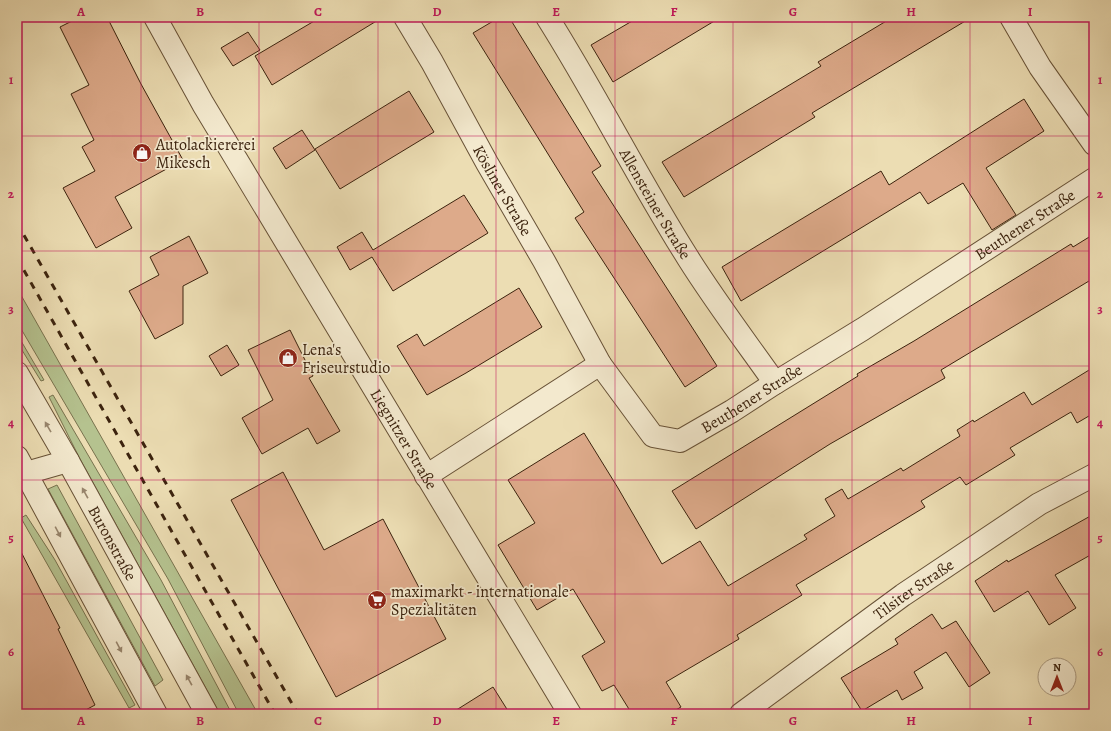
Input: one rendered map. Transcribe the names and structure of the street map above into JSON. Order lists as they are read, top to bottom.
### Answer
{
  "streets": {
    "street": [
      "Kösliner Straße",
      "Allensteiner Straße",
      "Beuthener Straße",
      "Liegnitzer Straße",
      "Buronstraße",
      "Tilsiter Straße"
    ]
  },
  "crossings": [
    ["Kösliner Straße", "Beuthener Straße"],
    ["Allensteiner Straße", "Beuthener Straße"]
  ],
  "places": {
    "shop": ["Autolackiererei Mikesch", "Lena's Friseurstudio"],
    "supermarket": ["maximarkt - internationale Spezialitäten"]
  },
  "north": "top",
  "grid": {
    "columns": [
      "A",
      "B",
      "C",
      "D",
      "E",
      "F",
      "G",
      "H",
      "I"
    ],
    "rows": [
      "1",
      "2",
      "3",
      "4",
      "5",
      "6"
    ]
  }
}
